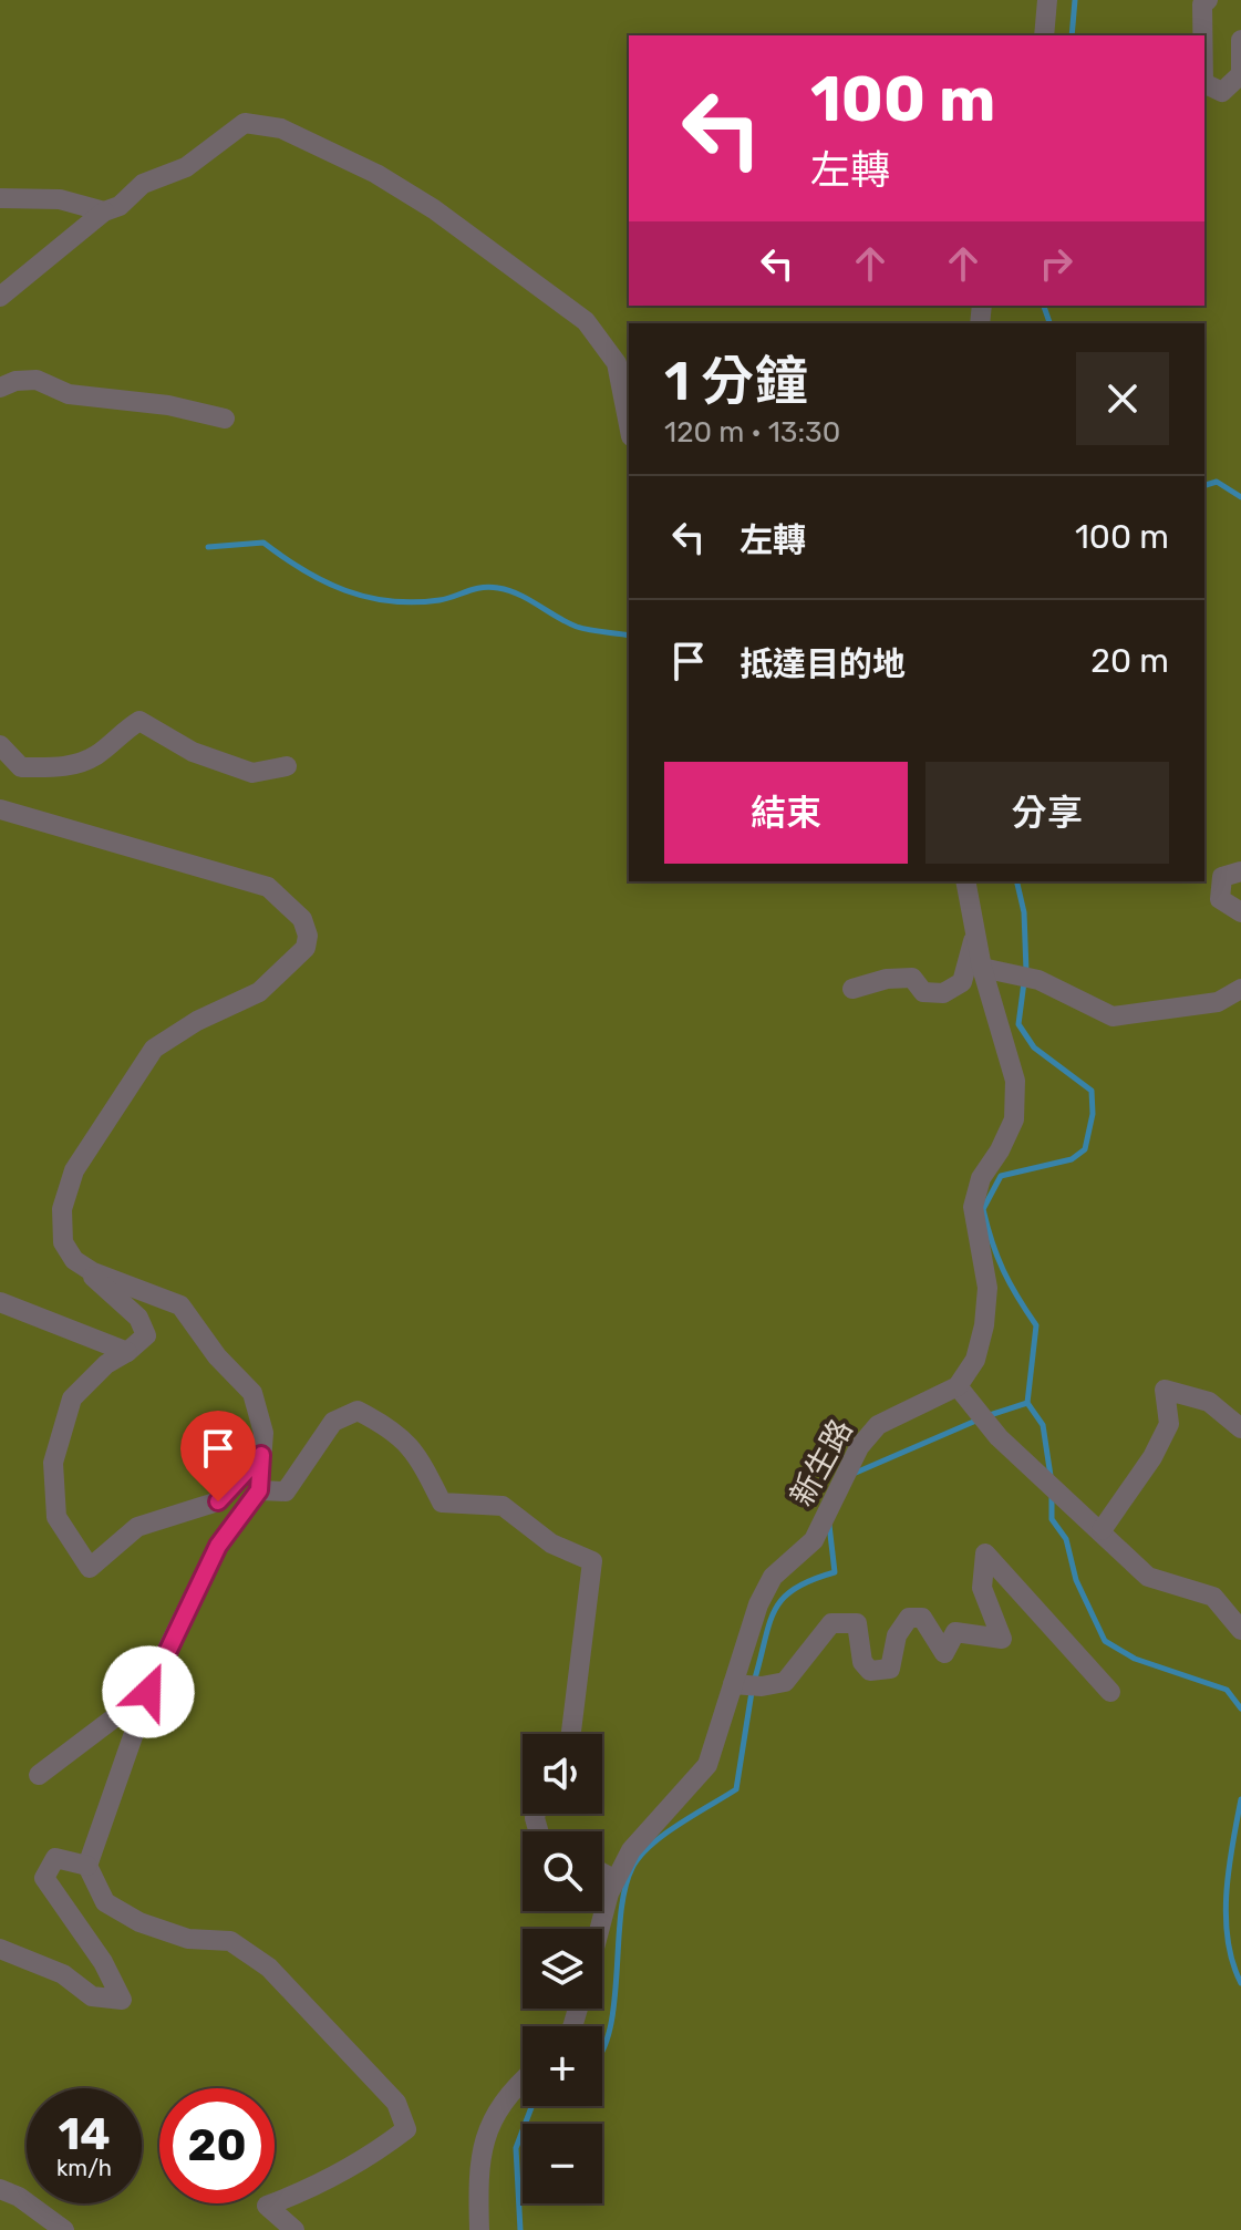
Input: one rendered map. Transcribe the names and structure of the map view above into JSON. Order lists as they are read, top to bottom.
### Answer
{
  "streets": {
    "street": ["新生路"]
  },
  "page": {
    "turn": ["100 m", "左轉"],
    "heading": ["1 分鐘", "120 m · 13:30"],
    "list": [
      {
        "name": "左轉",
        "value": "100 m"
      },
      {
        "name": "抵達目的地",
        "value": "20 m"
      }
    ],
    "buttons": ["結束", "分享"],
    "map_buttons": ["+", "−"],
    "speed": "14 km/h",
    "limit": "20"
  }
}
